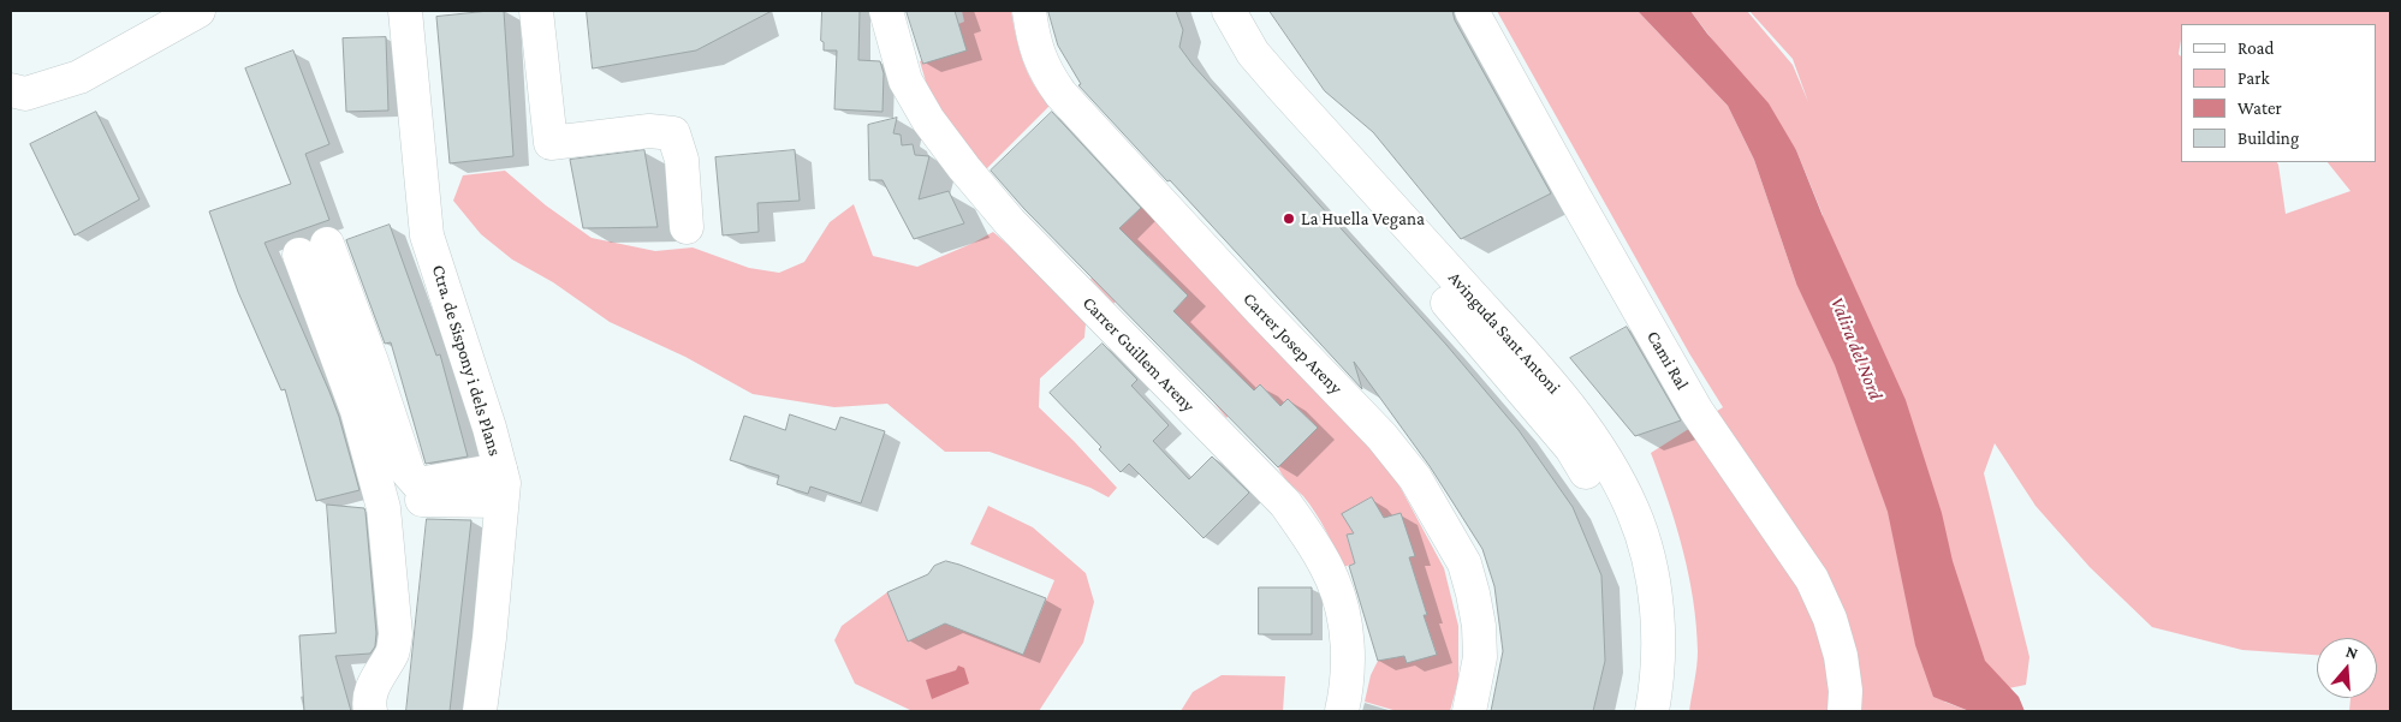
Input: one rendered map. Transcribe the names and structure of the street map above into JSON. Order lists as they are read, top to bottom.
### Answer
{
  "streets": {
    "street": [
      "Avinguda Sant Antoni",
      "Carrer Josep Areny",
      "Carrer Guillem Areny",
      "Ctra. de Sispony i dels Plans",
      "Cami Ral"
    ]
  },
  "water": ["Valira del Nord"],
  "places": ["La Huella Vegana"],
  "legend": [
    "Road",
    "Park",
    "Water",
    "Building"
  ],
  "north": "top"
}
